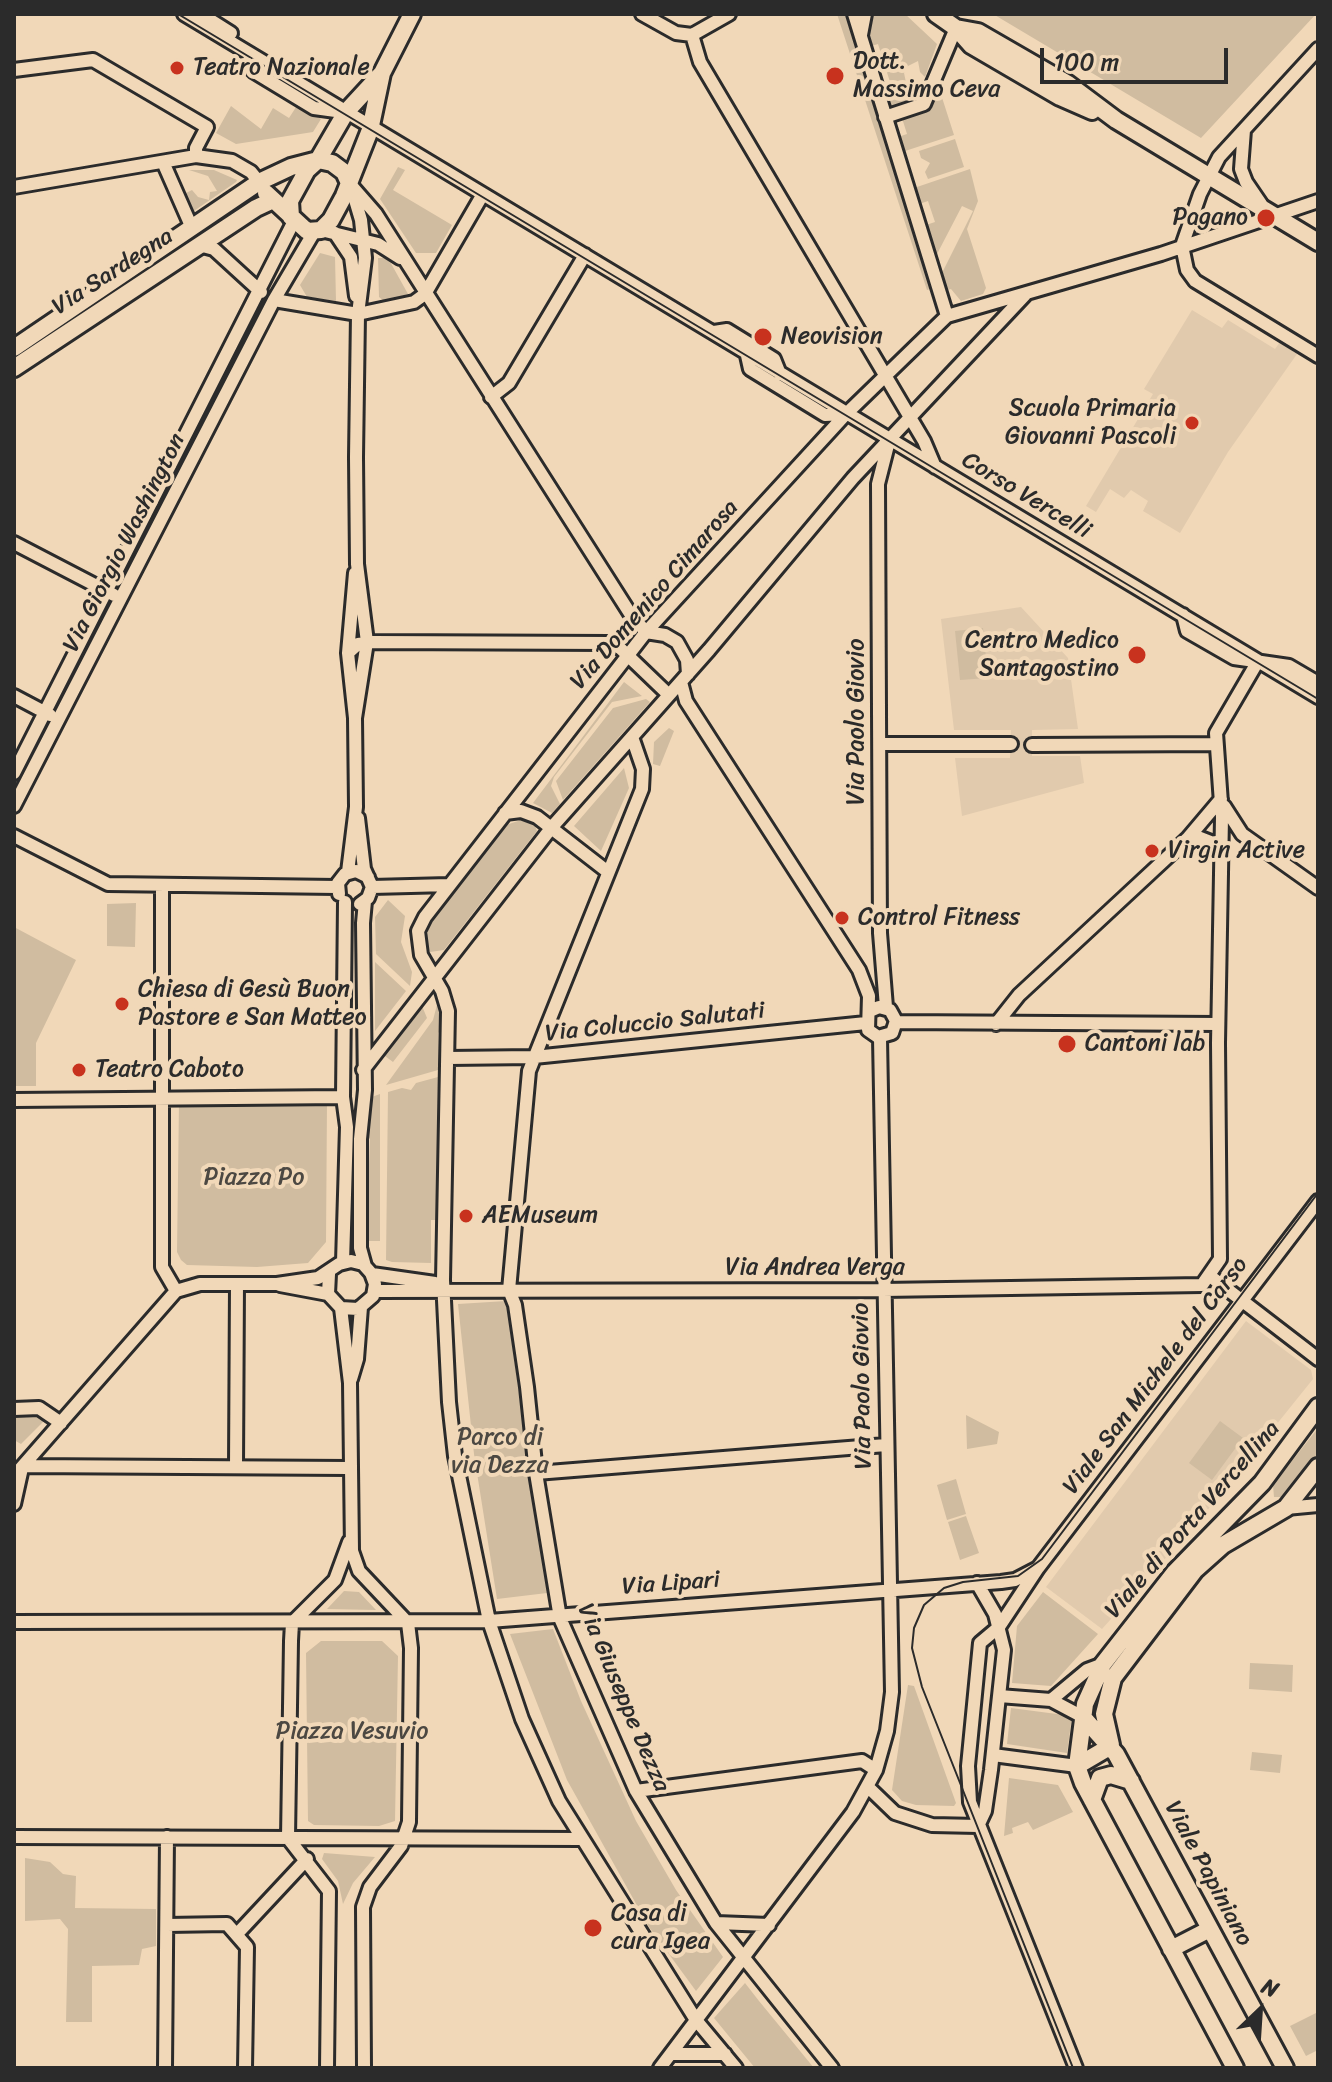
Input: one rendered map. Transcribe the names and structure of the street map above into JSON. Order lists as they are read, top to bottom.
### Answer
{
  "streets": {
    "main road": ["Via Sardegna", "Viale di Porta Vercellina", "Viale Papiniano"],
    "street": [
      "Corso Vercelli",
      "Via Giorgio Washington",
      "Via Domenico Cimarosa",
      "Via Paolo Giovio",
      "Via Coluccio Salutati",
      "Via Andrea Verga",
      "Viale San Michele del Carso",
      "Via Lipari",
      "Via Giuseppe Dezza"
    ]
  },
  "crossings": [
    ["Via Sardegna", "Via Giorgio Washington"],
    ["Corso Vercelli", "Via Domenico Cimarosa"],
    ["Corso Vercelli", "Via Paolo Giovio"],
    ["Via Paolo Giovio", "Via Coluccio Salutati"],
    ["Via Paolo Giovio", "Via Andrea Verga"],
    ["Via Paolo Giovio", "Via Lipari"],
    ["Via Paolo Giovio", "Via Giuseppe Dezza"],
    ["Via Coluccio Salutati", "Via Giuseppe Dezza"],
    ["Via Andrea Verga", "Via Giuseppe Dezza"],
    ["Viale San Michele del Carso", "Via Lipari"],
    ["Viale di Porta Vercellina", "Viale Papiniano"],
    ["Via Lipari", "Via Giuseppe Dezza"]
  ],
  "parks": ["Piazza Po", "Parco di via Dezza", "Piazza Vesuvio"],
  "places": [
    "Teatro Nazionale",
    "Dott. Massimo Ceva",
    "Pagano",
    "Neovision",
    "Scuola Primaria Giovanni Pascoli",
    "Centro Medico Santagostino",
    "Virgin Active",
    "Control Fitness",
    "Chiesa di Gesù Buon Pastore e San Matteo",
    "Cantoni lab",
    "Teatro Caboto",
    "AEMuseum",
    "Casa di cura Igea"
  ],
  "scale_bar": "100 m",
  "north": "top right"
}
